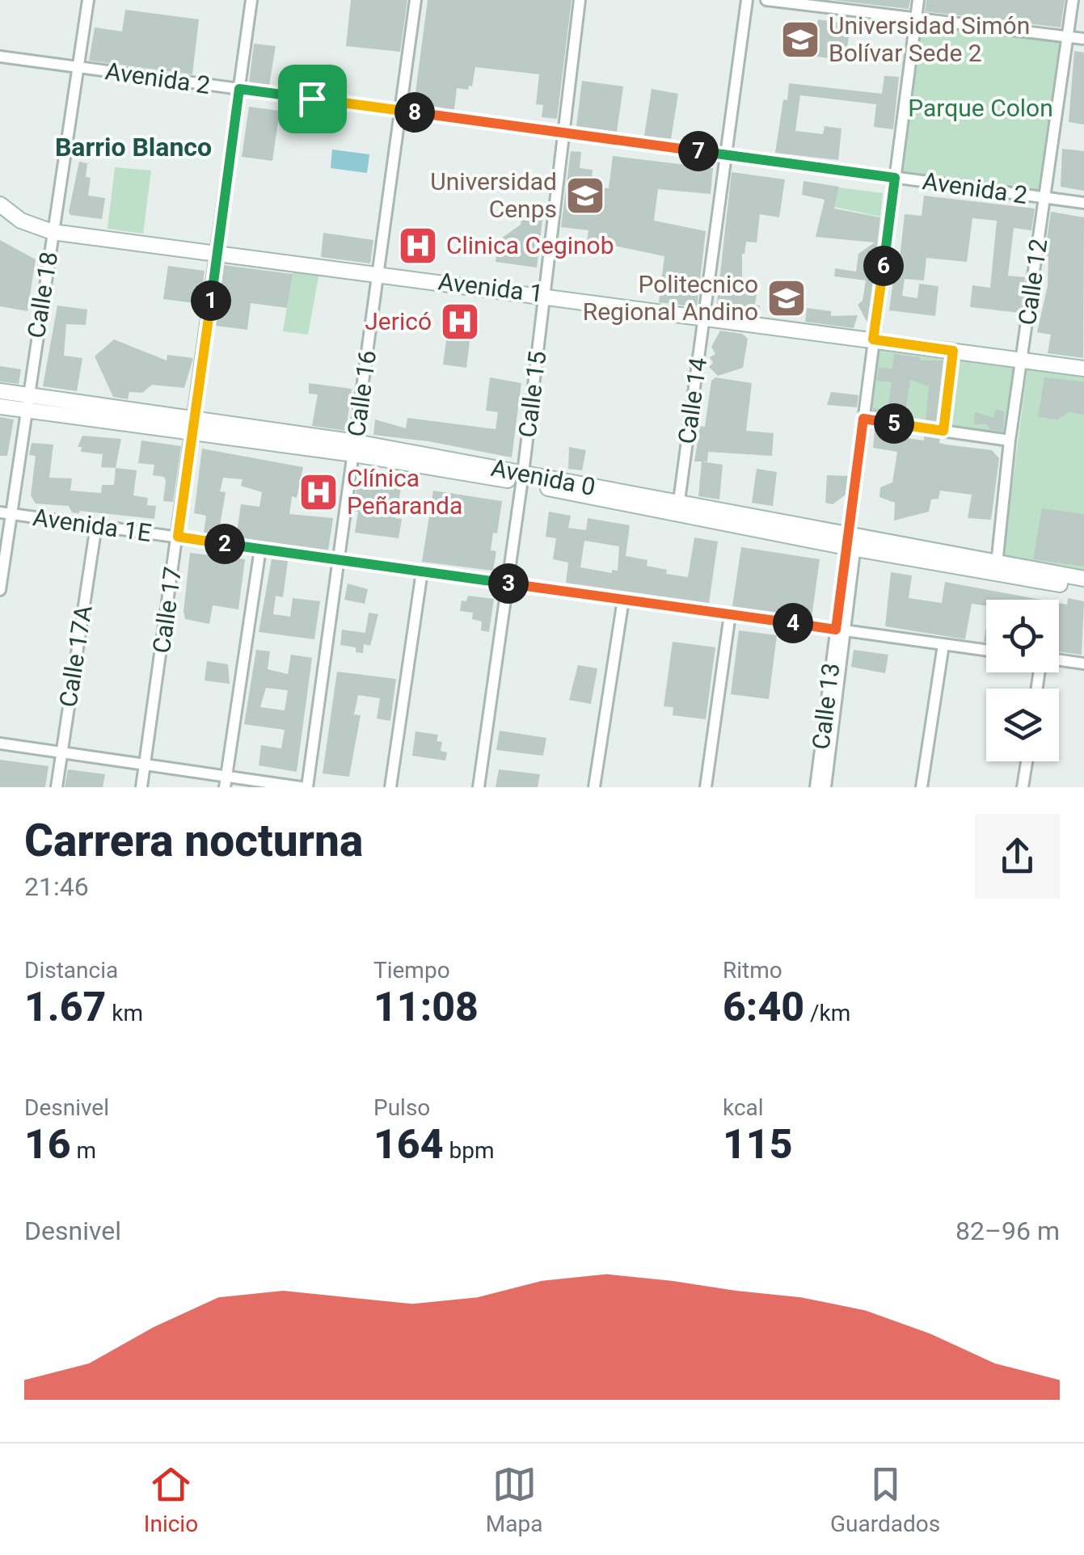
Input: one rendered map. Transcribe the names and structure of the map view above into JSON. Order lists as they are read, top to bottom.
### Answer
{
  "streets": {
    "street": [
      "Avenida 2",
      "Calle 12",
      "Avenida 1",
      "Calle 18",
      "Calle 16",
      "Calle 15",
      "Calle 14",
      "Avenida 0",
      "Avenida 1E",
      "Calle 17",
      "Calle 17A",
      "Calle 13"
    ]
  },
  "crossings": [
    ["Avenida 2", "Calle 12"],
    ["Avenida 2", "Calle 18"],
    ["Avenida 2", "Calle 16"],
    ["Avenida 2", "Calle 15"],
    ["Avenida 2", "Calle 14"],
    ["Avenida 2", "Calle 17"],
    ["Avenida 2", "Calle 13"],
    ["Calle 12", "Avenida 1"],
    ["Calle 12", "Avenida 0"],
    ["Avenida 1", "Calle 18"],
    ["Avenida 1", "Calle 16"],
    ["Avenida 1", "Calle 15"],
    ["Avenida 1", "Calle 14"],
    ["Avenida 1", "Calle 17"],
    ["Avenida 1", "Calle 13"],
    ["Calle 18", "Avenida 0"],
    ["Calle 18", "Avenida 1E"],
    ["Calle 16", "Avenida 0"],
    ["Calle 16", "Avenida 1E"],
    ["Calle 15", "Avenida 0"],
    ["Calle 15", "Avenida 1E"],
    ["Calle 14", "Avenida 0"],
    ["Avenida 0", "Calle 17"],
    ["Avenida 0", "Calle 13"],
    ["Avenida 1E", "Calle 17"],
    ["Avenida 1E", "Calle 17A"],
    ["Avenida 1E", "Calle 13"]
  ],
  "districts": ["Barrio Blanco"],
  "parks": ["Parque Colon"],
  "places": {
    "school or university": ["Universidad Simón Bolívar Sede 2", "Universidad Cenps", "Politecnico Regional Andino"],
    "hospital": ["Clinica Ceginob", "Jericó", "Clínica Peñaranda"]
  },
  "page": {
    "pins": [
      "8",
      "7",
      "6",
      "1",
      "5",
      "2",
      "3",
      "4"
    ],
    "heading": ["Carrera nocturna", "21:46"],
    "stats": [
      ["Distancia", "1.67 km"],
      ["Tiempo", "11:08"],
      ["Ritmo", "6:40 /km"],
      ["Desnivel", "16 m"],
      ["Pulso", "164 bpm"],
      ["kcal", "115"]
    ],
    "chart": ["Desnivel", "82–96 m"],
    "tabs": ["Inicio", "Mapa", "Guardados"]
  }
}
